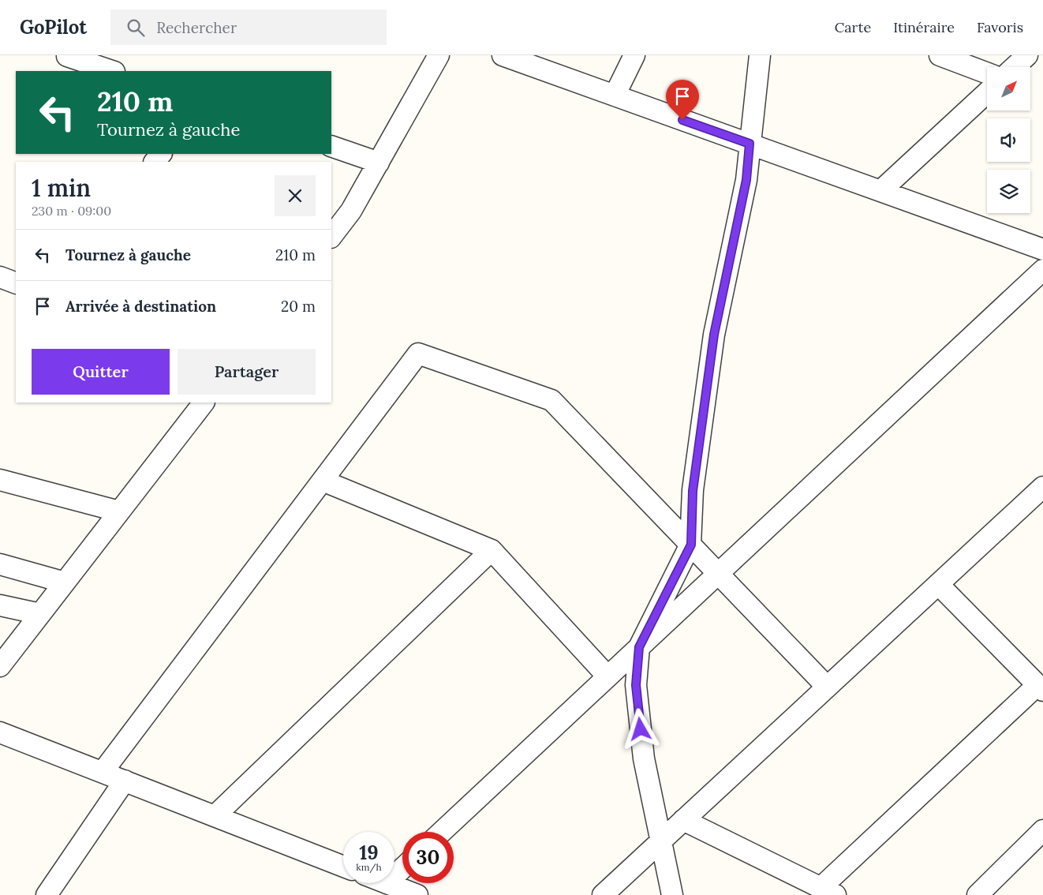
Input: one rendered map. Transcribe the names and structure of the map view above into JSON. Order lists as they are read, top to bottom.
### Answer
{
  "north": "top right",
  "page": {
    "header": "GoPilot",
    "search": "Rechercher",
    "nav": ["Carte", "Itinéraire", "Favoris"],
    "turn": ["210 m", "Tournez à gauche"],
    "heading": ["1 min", "230 m · 09:00"],
    "list": [
      {
        "name": "Tournez à gauche",
        "value": "210 m"
      },
      {
        "name": "Arrivée à destination",
        "value": "20 m"
      }
    ],
    "buttons": ["Quitter", "Partager"],
    "speed": "19 km/h",
    "limit": "30"
  }
}
